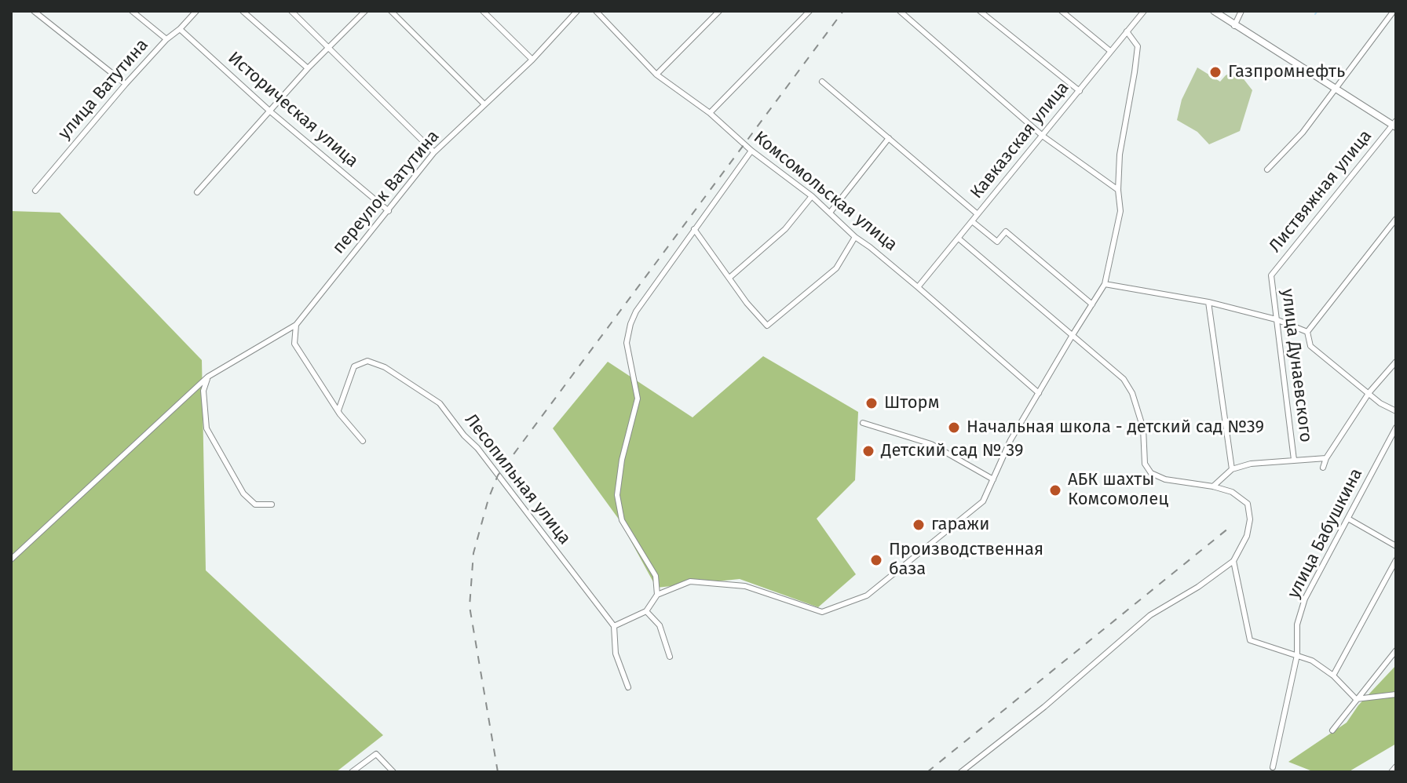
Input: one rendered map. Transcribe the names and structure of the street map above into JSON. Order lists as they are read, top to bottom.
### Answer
{
  "streets": {
    "street": [
      "улица Ватутина",
      "Историческая улица",
      "Кавказская улица",
      "Комсомольская улица",
      "Листвяжная улица",
      "переулок Ватутина",
      "улица Дунаевского",
      "Лесопильная улица",
      "улица Бабушкина"
    ]
  },
  "crossings": [
    ["улица Ватутина", "Историческая улица"],
    ["Историческая улица", "переулок Ватутина"],
    ["Кавказская улица", "Комсомольская улица"],
    ["Листвяжная улица", "улица Дунаевского"]
  ],
  "places": [
    "Газпромнефть",
    "Шторм",
    "Начальная школа - детский сад №39",
    "Детский сад № 39",
    "АБК шахты Комсомолец",
    "гаражи",
    "Производственная база"
  ]
}
